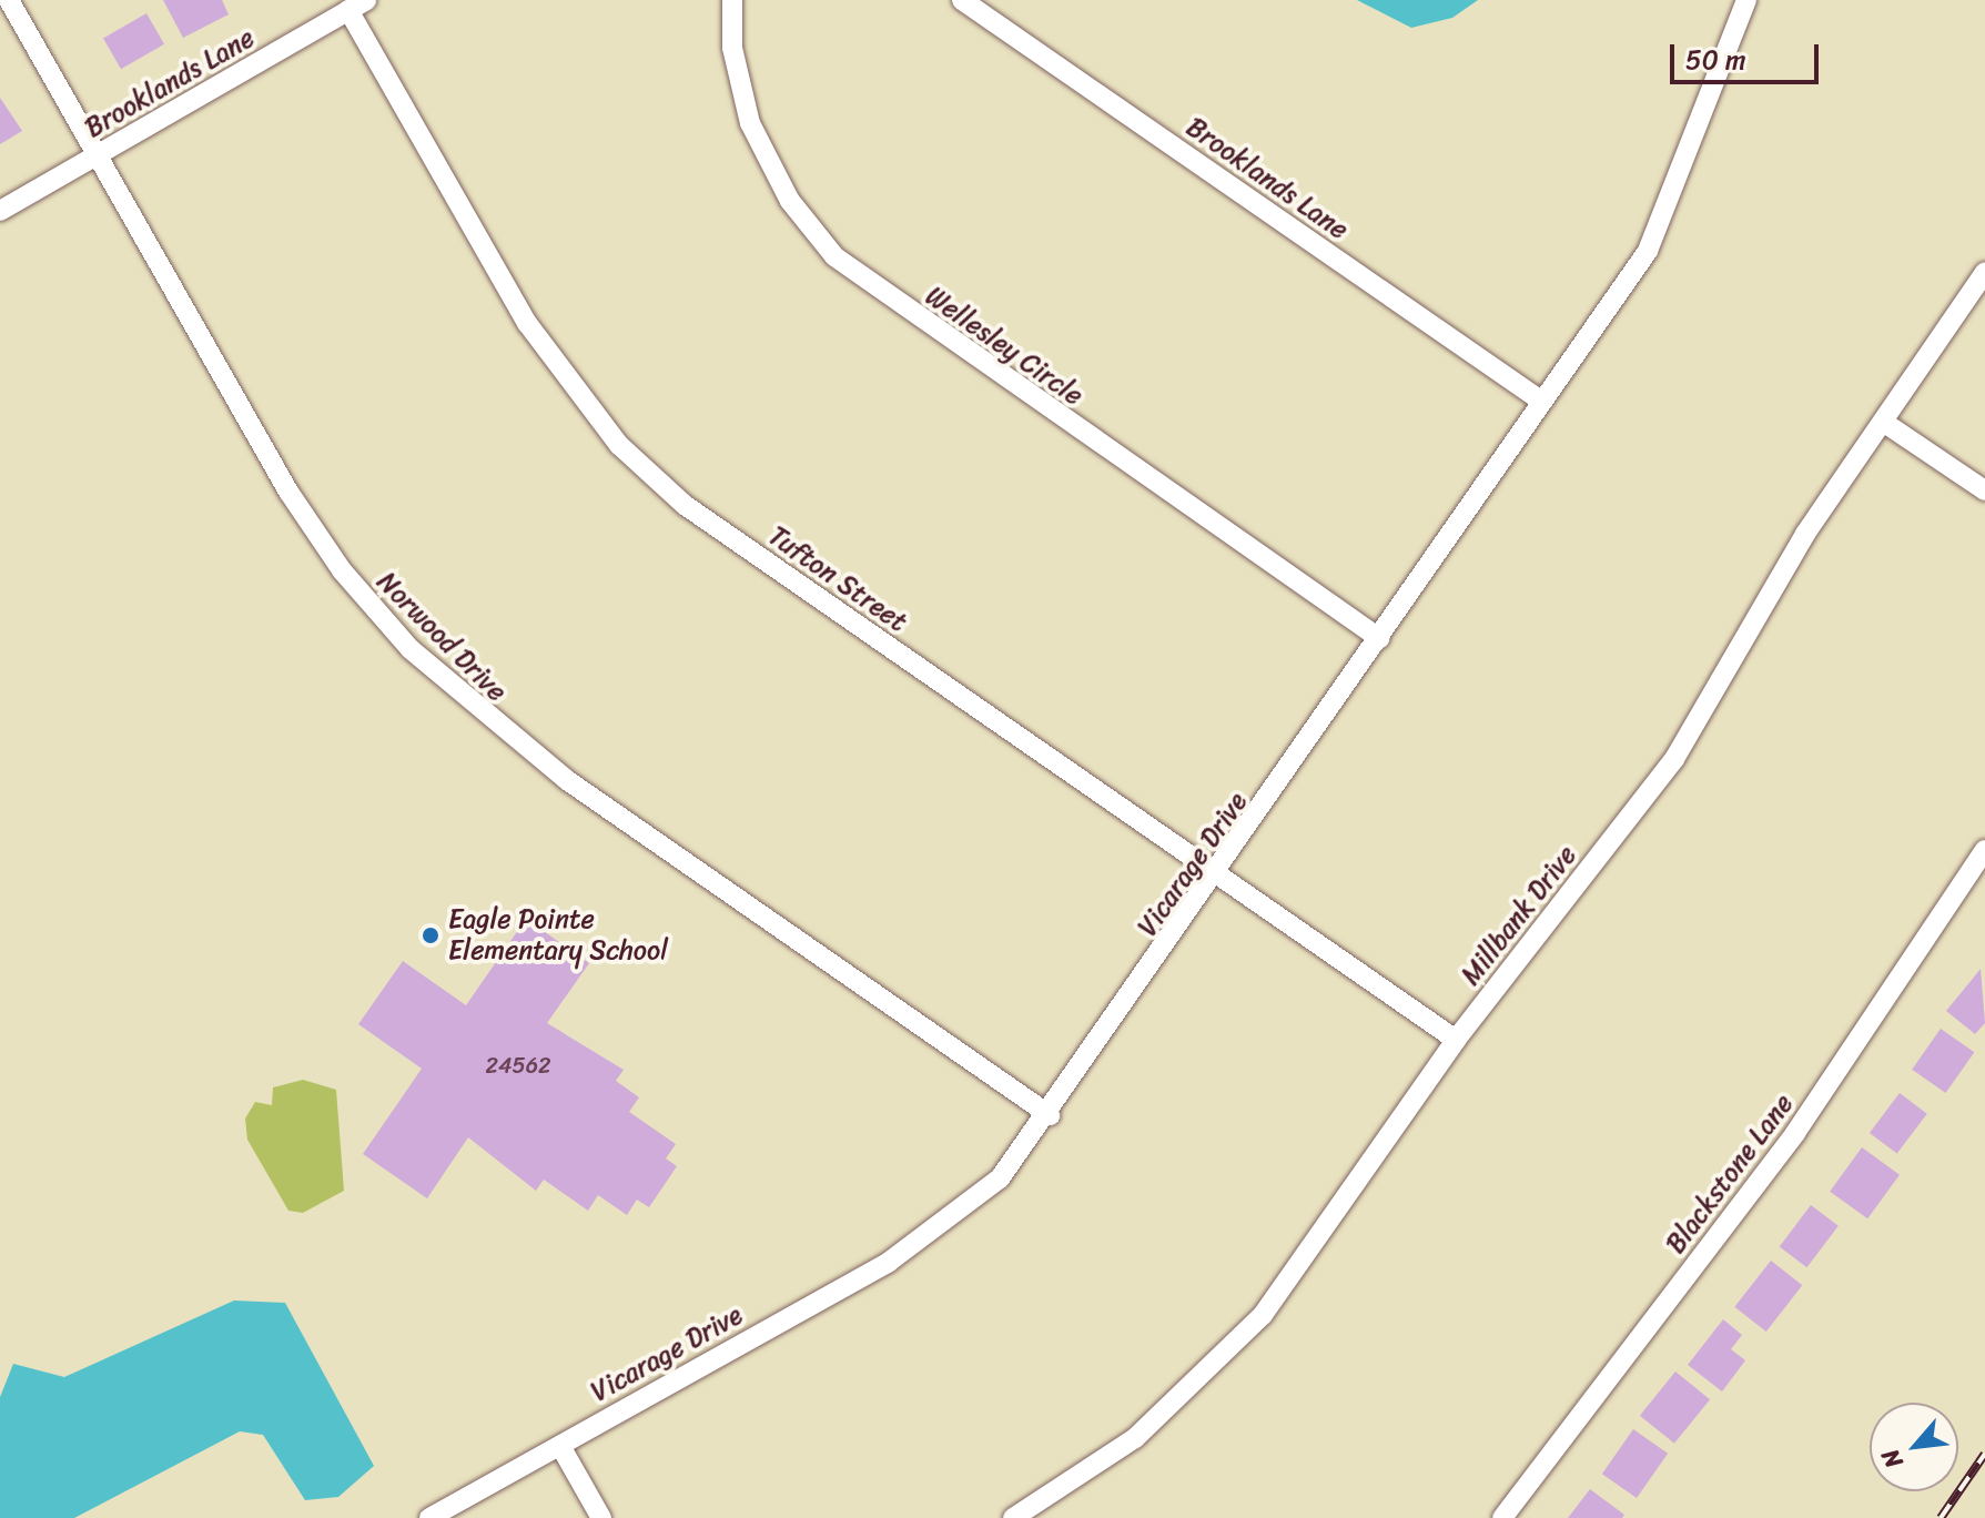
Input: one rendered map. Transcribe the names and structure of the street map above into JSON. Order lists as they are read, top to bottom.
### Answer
{
  "streets": {
    "street": [
      "Brooklands Lane",
      "Wellesley Circle",
      "Tufton Street",
      "Norwood Drive",
      "Vicarage Drive",
      "Millbank Drive",
      "Blackstone Lane"
    ]
  },
  "crossings": [
    ["Brooklands Lane", "Tufton Street"],
    ["Brooklands Lane", "Norwood Drive"],
    ["Brooklands Lane", "Vicarage Drive"],
    ["Wellesley Circle", "Vicarage Drive"],
    ["Tufton Street", "Vicarage Drive"],
    ["Tufton Street", "Millbank Drive"],
    ["Norwood Drive", "Vicarage Drive"]
  ],
  "places": ["Eagle Pointe Elementary School"],
  "house_numbers": ["24562"],
  "scale_bar": "50 m",
  "north": "bottom left"
}
